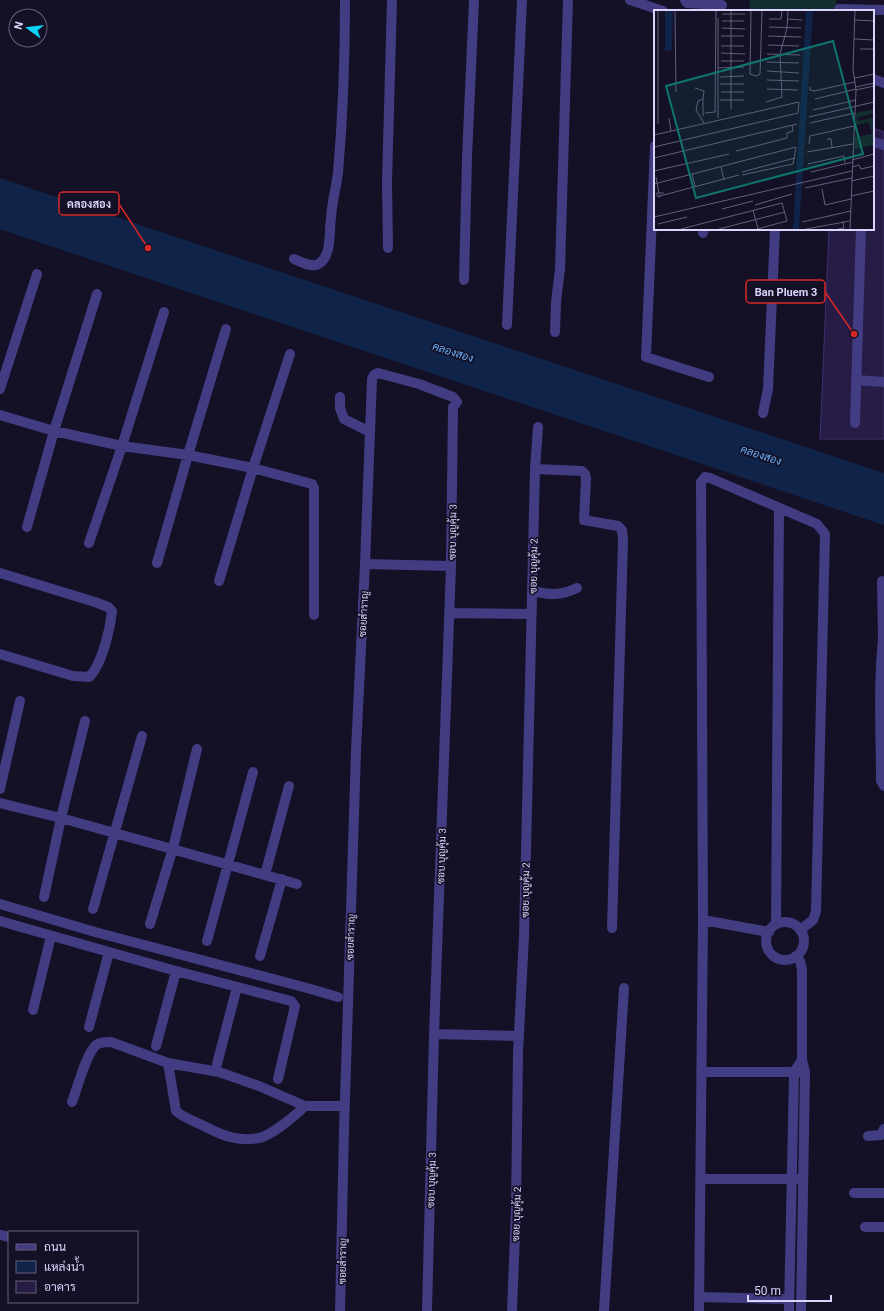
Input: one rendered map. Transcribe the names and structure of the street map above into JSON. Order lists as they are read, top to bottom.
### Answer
{
  "streets": {
    "street": ["ซอบ บุญคุ้ม 3", "ซอย บุญคุ้ม 2", "ซอยสำราญ"]
  },
  "crossings": [
    ["ซอบ บุญคุ้ม 3", "ซอยสำราญ"]
  ],
  "water": ["คลองสอง"],
  "places": ["คลองสอง", "Ban Pluem 3"],
  "legend": ["ถนน", "แหล่งน้ำ", "อาคาร"],
  "scale_bar": "50 m",
  "north": "left"
}
